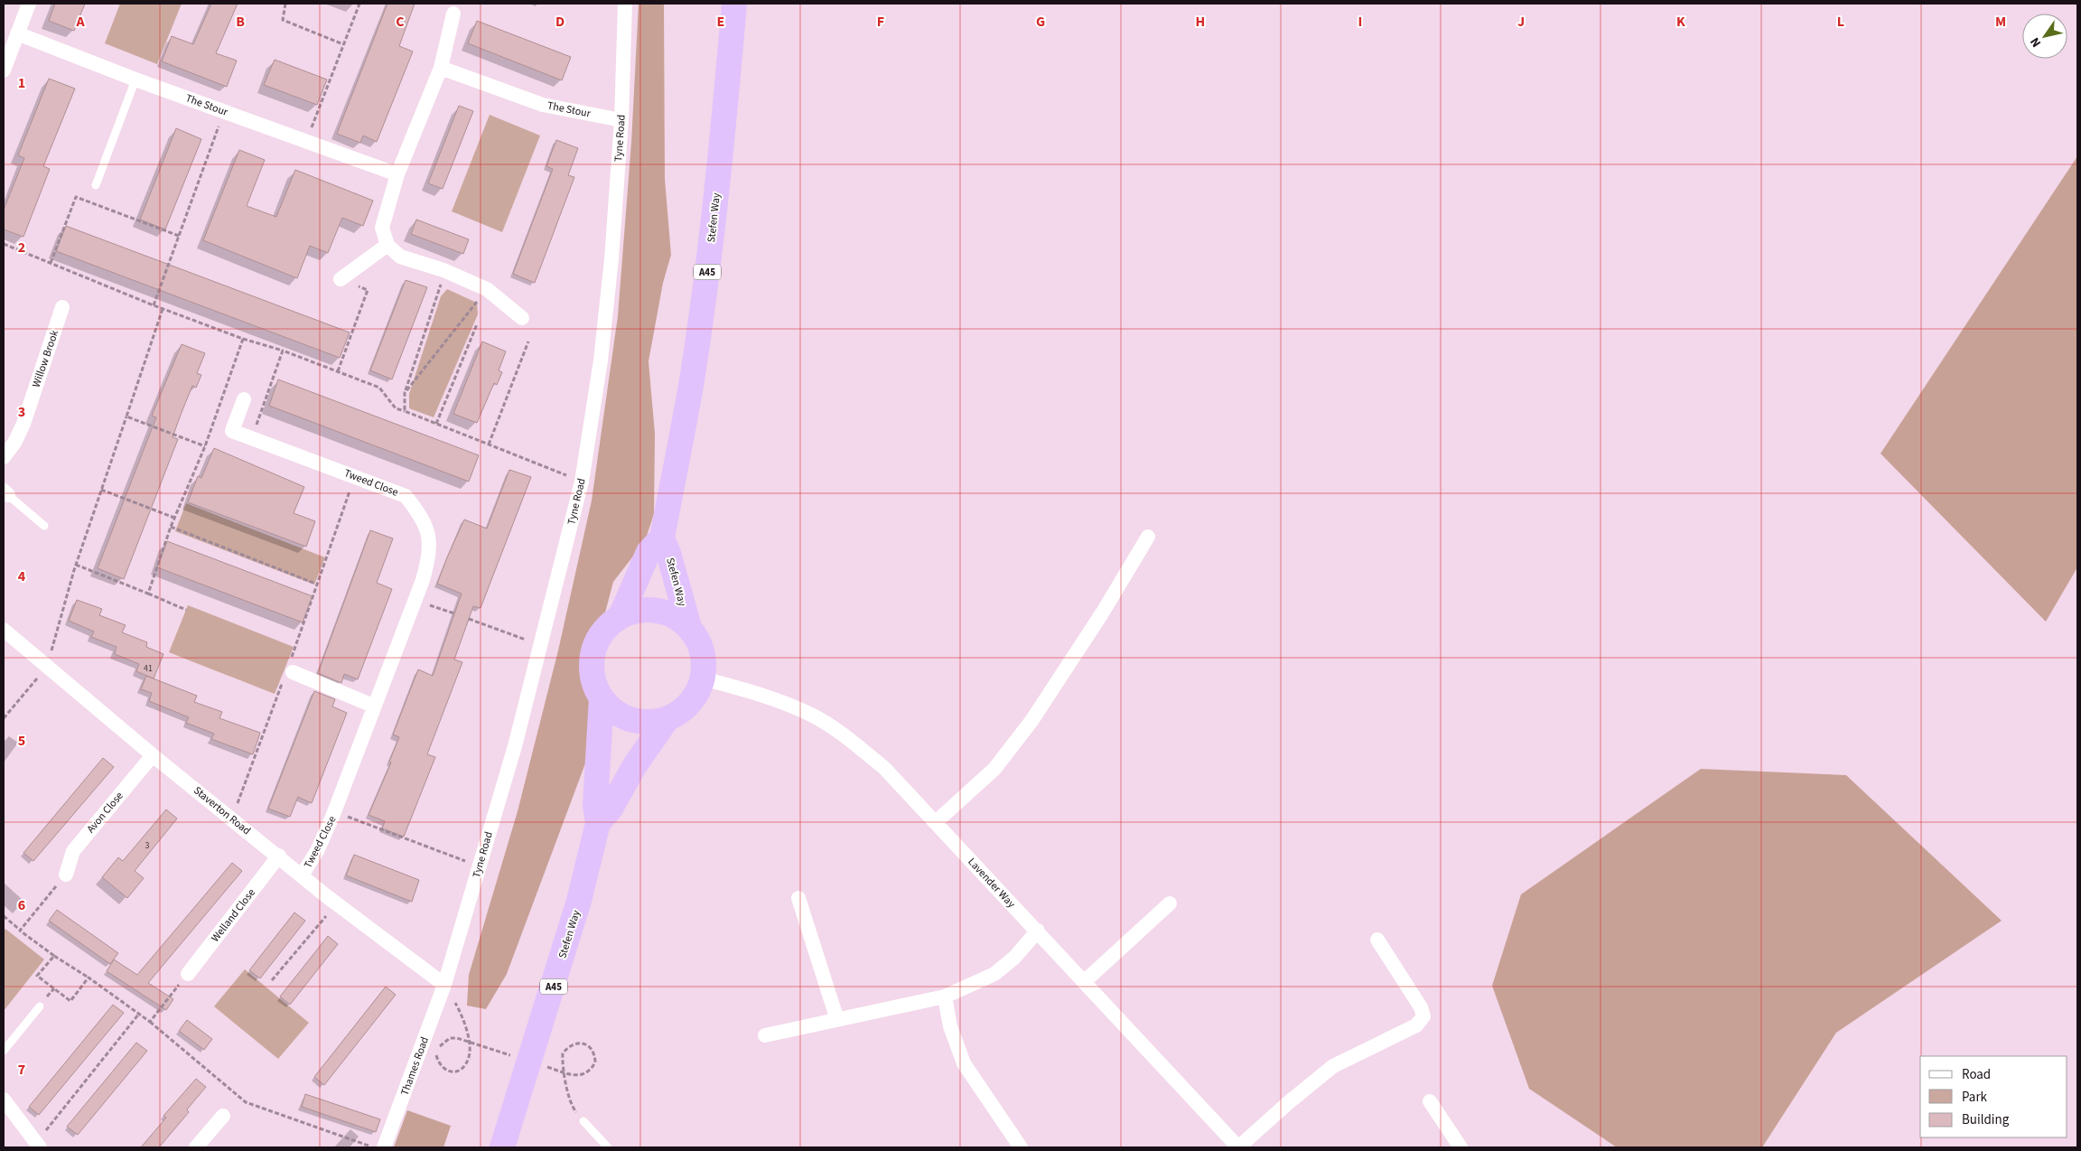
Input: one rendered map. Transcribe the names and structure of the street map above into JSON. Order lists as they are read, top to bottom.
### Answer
{
  "streets": {
    "highway": ["Stefen Way", "A45"],
    "street": [
      "The Stour",
      "Tyne Road",
      "Willow Brook",
      "Tweed Close",
      "Staverton Road",
      "Avon Close",
      "Lavender Way",
      "Welland Close",
      "Thames Road"
    ]
  },
  "crossings": [
    ["The Stour", "Tyne Road"],
    ["Tyne Road", "Staverton Road"],
    ["Tyne Road", "Thames Road"],
    ["Stefen Way", "Lavender Way"],
    ["Tweed Close", "Staverton Road"],
    ["Staverton Road", "Avon Close"],
    ["Staverton Road", "Welland Close"],
    ["Staverton Road", "Thames Road"]
  ],
  "house_numbers": ["41", "3"],
  "legend": ["Road", "Park", "Building"],
  "north": "bottom left",
  "grid": {
    "columns": [
      "A",
      "B",
      "C",
      "D",
      "E",
      "F",
      "G",
      "H",
      "I",
      "J",
      "K",
      "L",
      "M"
    ],
    "rows": [
      "1",
      "2",
      "3",
      "4",
      "5",
      "6",
      "7"
    ]
  }
}
